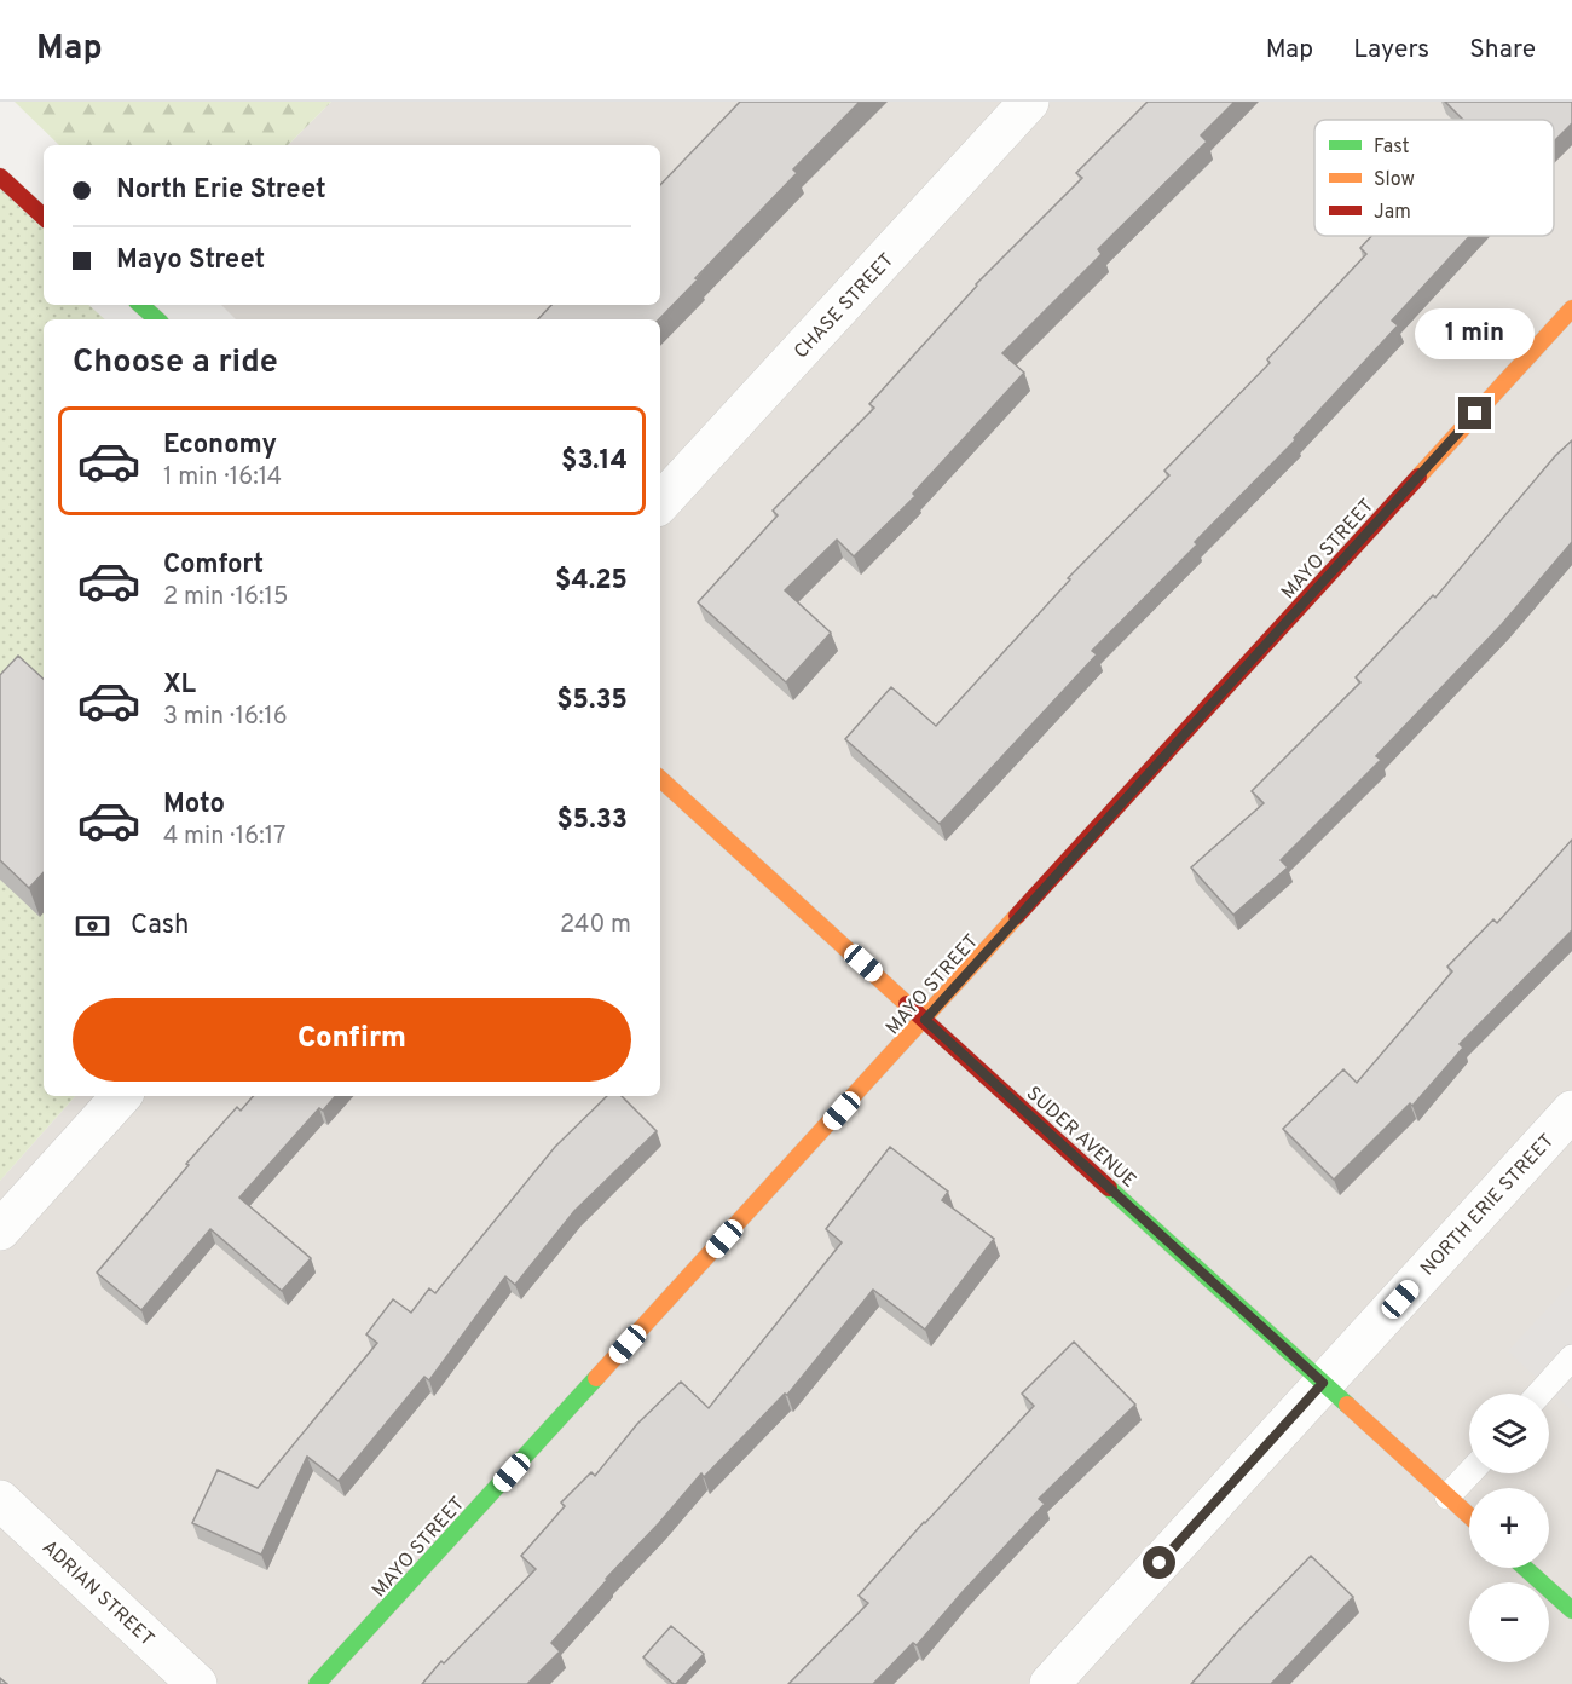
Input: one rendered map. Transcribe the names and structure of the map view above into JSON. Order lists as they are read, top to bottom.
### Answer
{
  "streets": {
    "street": [
      "CHASE STREET",
      "MAYO STREET",
      "SUDER AVENUE",
      "NORTH ERIE STREET",
      "ADRIAN STREET"
    ]
  },
  "crossings": [
    ["MAYO STREET", "SUDER AVENUE"],
    ["SUDER AVENUE", "NORTH ERIE STREET"]
  ],
  "legend": ["Fast", "Slow", "Jam"],
  "page": {
    "header": "Map",
    "nav": ["Map", "Layers", "Share"],
    "banner": ["North Erie Street", "Mayo Street"],
    "bubble": "1 min",
    "heading": "Choose a ride",
    "list": [
      {
        "name": "Economy",
        "note": "1 min · 16:14",
        "value": "$3.14"
      },
      {
        "name": "Comfort",
        "note": "2 min · 16:15",
        "value": "$4.25"
      },
      {
        "name": "XL",
        "note": "3 min · 16:16",
        "value": "$5.35"
      },
      {
        "name": "Moto",
        "note": "4 min · 16:17",
        "value": "$5.33"
      }
    ],
    "pay": ["Cash", "240 m"],
    "buttons": "Confirm",
    "map_buttons": ["+", "−"]
  }
}
